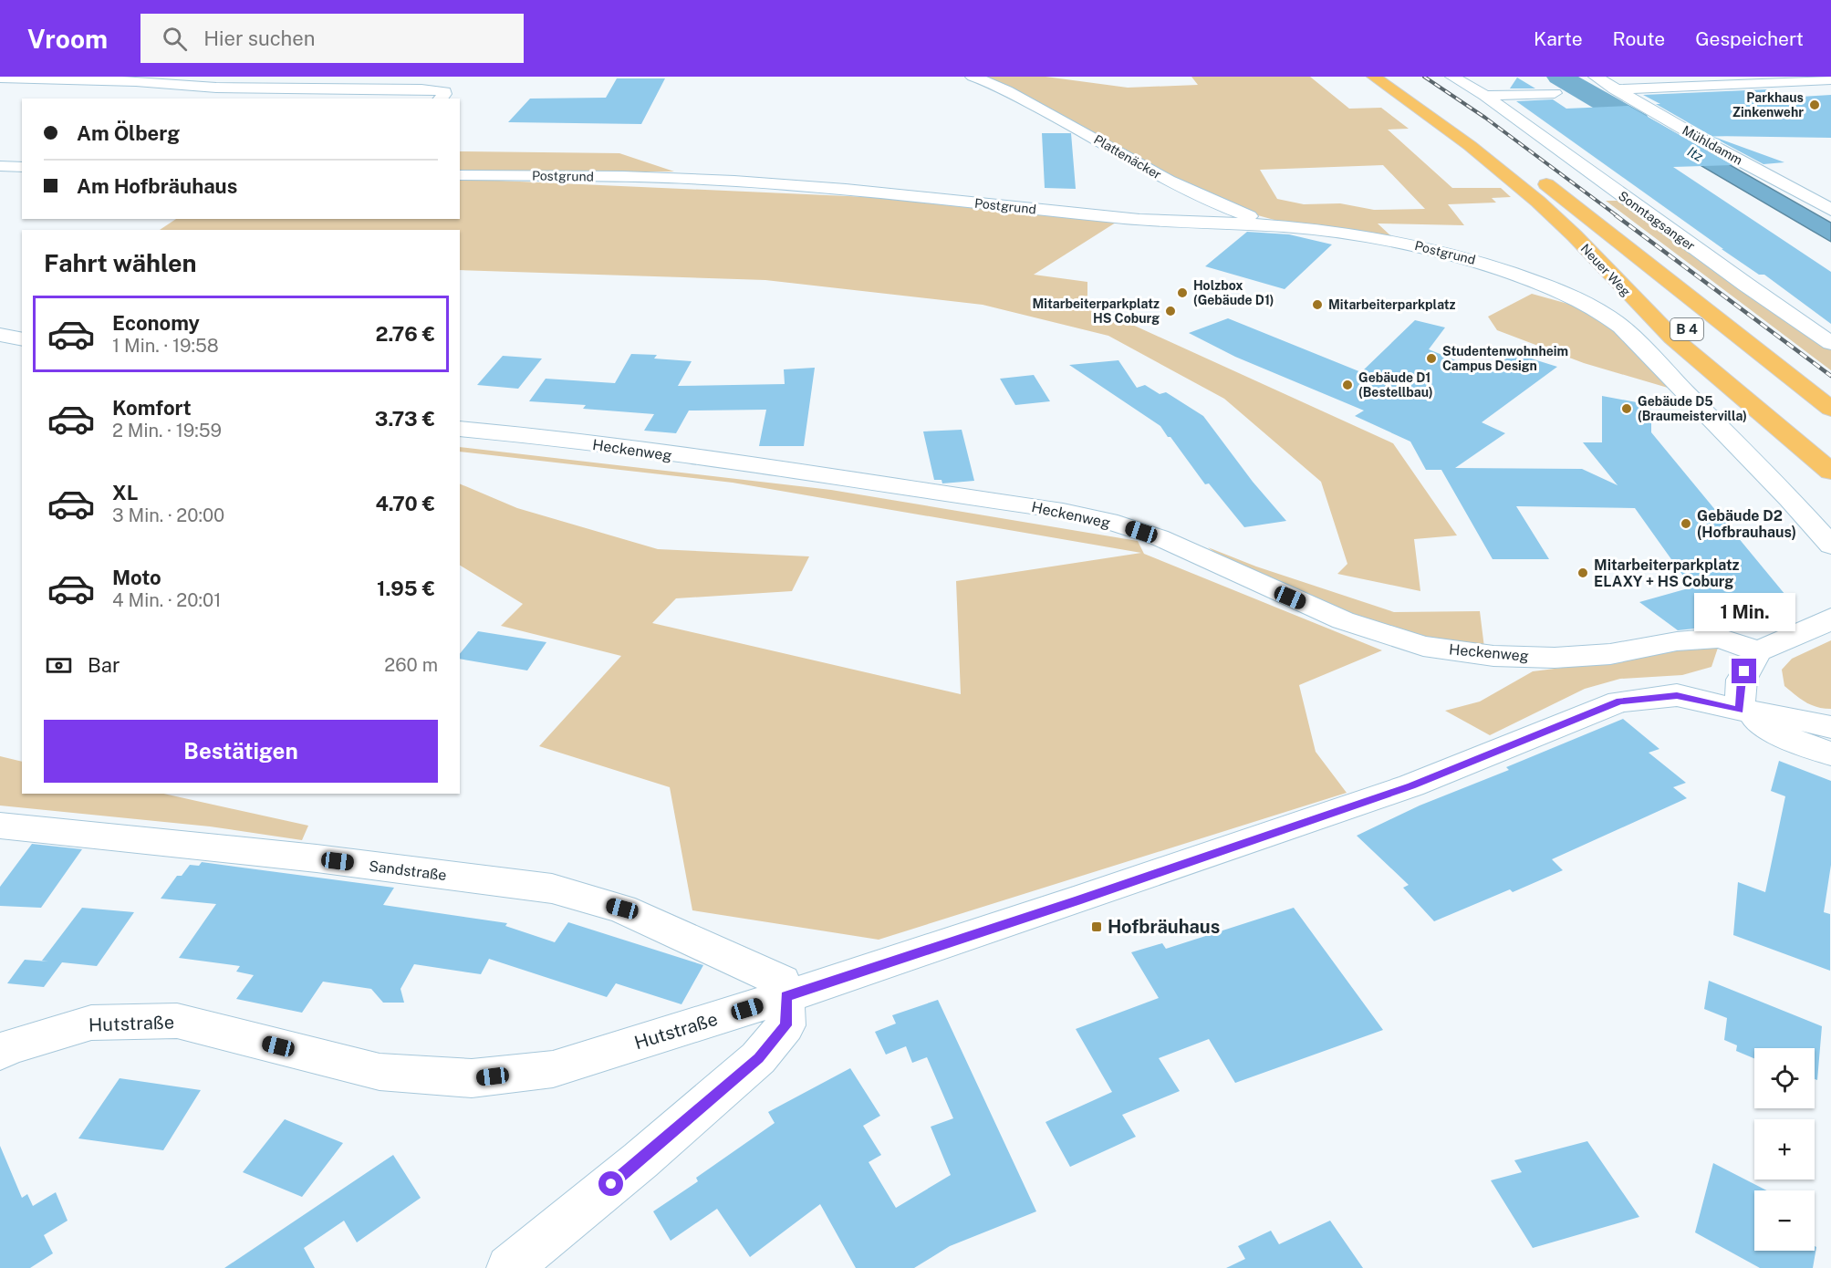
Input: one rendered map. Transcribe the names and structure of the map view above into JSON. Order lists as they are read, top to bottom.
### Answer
{
  "streets": {
    "highway": ["Neuer Weg", "B 4"],
    "street": [
      "Mühldamm",
      "Plattenäcker",
      "Postgrund",
      "Sonntagsanger",
      "Heckenweg",
      "Sandstraße",
      "Hutstraße"
    ]
  },
  "crossings": [
    ["Plattenäcker", "Postgrund"],
    ["Sandstraße", "Hutstraße"]
  ],
  "water": ["Itz"],
  "places": {
    "other": [
      "Parkhaus Zinkenwehr",
      "Holzbox (Gebäude D1)",
      "Mitarbeiterparkplatz",
      "Mitarbeiterparkplatz HS Coburg",
      "Studentenwohnheim Campus Design",
      "Gebäude D1 (Bestellbau)",
      "Gebäude D5 (Braumeistervilla)",
      "Gebäude D2 (Hofbrauhaus)",
      "Mitarbeiterparkplatz ELAXY + HS Coburg"
    ],
    "transit": ["Hofbräuhaus"]
  },
  "page": {
    "header": "Vroom",
    "search": "Hier suchen",
    "nav": ["Karte", "Route", "Gespeichert"],
    "banner": ["Am Ölberg", "Am Hofbräuhaus"],
    "heading": "Fahrt wählen",
    "list": [
      {
        "name": "Economy",
        "note": "1 Min. · 19:58",
        "value": "2.76 €"
      },
      {
        "name": "Komfort",
        "note": "2 Min. · 19:59",
        "value": "3.73 €"
      },
      {
        "name": "XL",
        "note": "3 Min. · 20:00",
        "value": "4.70 €"
      },
      {
        "name": "Moto",
        "note": "4 Min. · 20:01",
        "value": "1.95 €"
      }
    ],
    "bubble": "1 Min.",
    "pay": ["Bar", "260 m"],
    "buttons": "Bestätigen",
    "map_buttons": ["+", "−"]
  }
}
